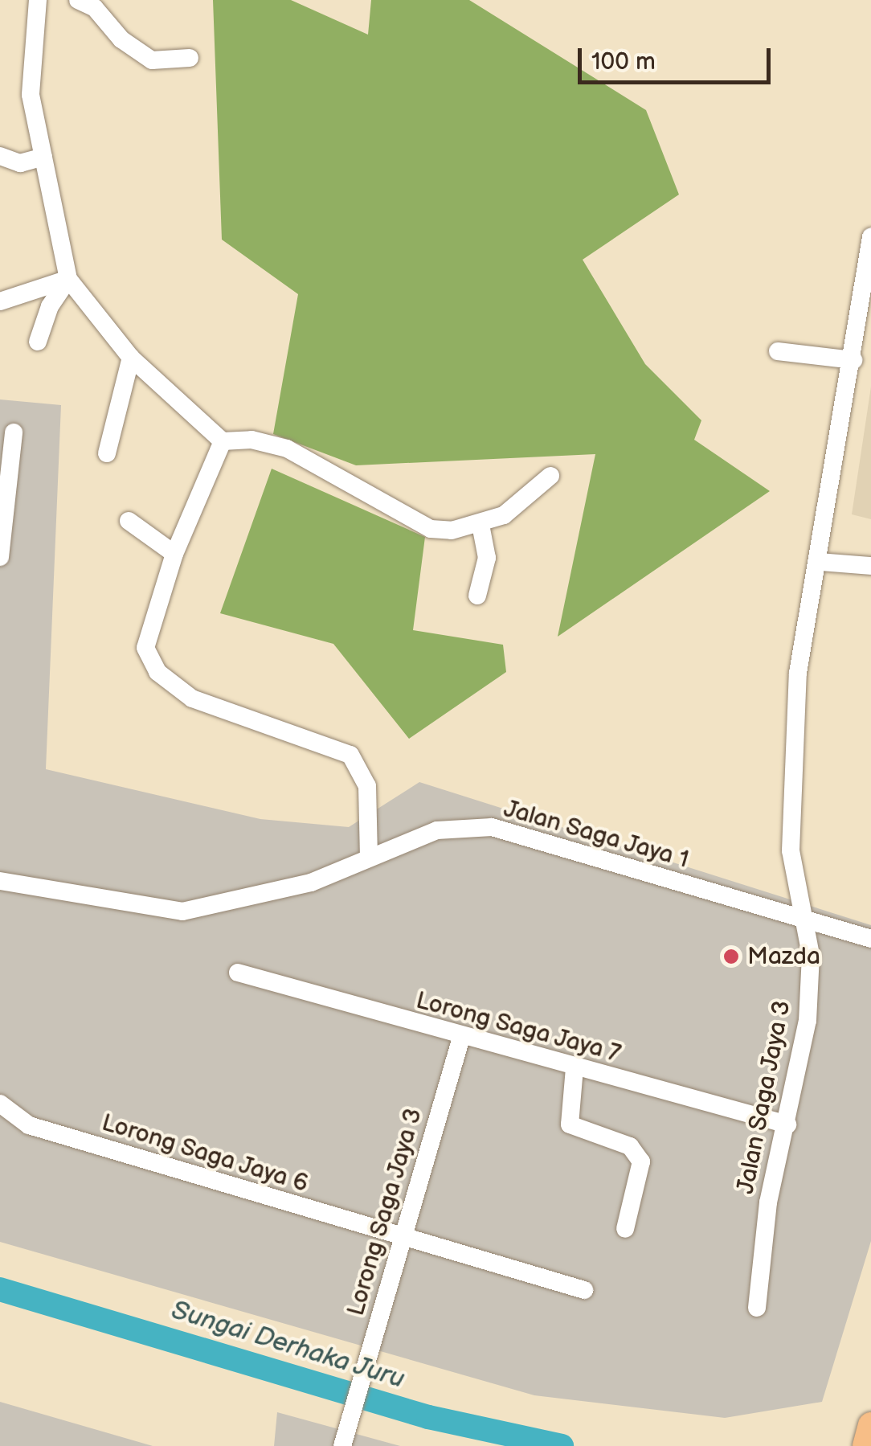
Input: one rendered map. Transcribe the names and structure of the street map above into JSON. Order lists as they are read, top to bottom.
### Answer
{
  "streets": {
    "street": [
      "Jalan Saga Jaya 1",
      "Lorong Saga Jaya 7",
      "Jalan Saga Jaya 3",
      "Lorong Saga Jaya 6",
      "Lorong Saga Jaya 3"
    ]
  },
  "crossings": [
    ["Jalan Saga Jaya 1", "Jalan Saga Jaya 3"],
    ["Lorong Saga Jaya 7", "Jalan Saga Jaya 3"],
    ["Lorong Saga Jaya 7", "Lorong Saga Jaya 3"],
    ["Lorong Saga Jaya 6", "Lorong Saga Jaya 3"]
  ],
  "water": ["Sungai Derhaka Juru"],
  "places": ["Mazda"],
  "scale_bar": "100 m"
}
